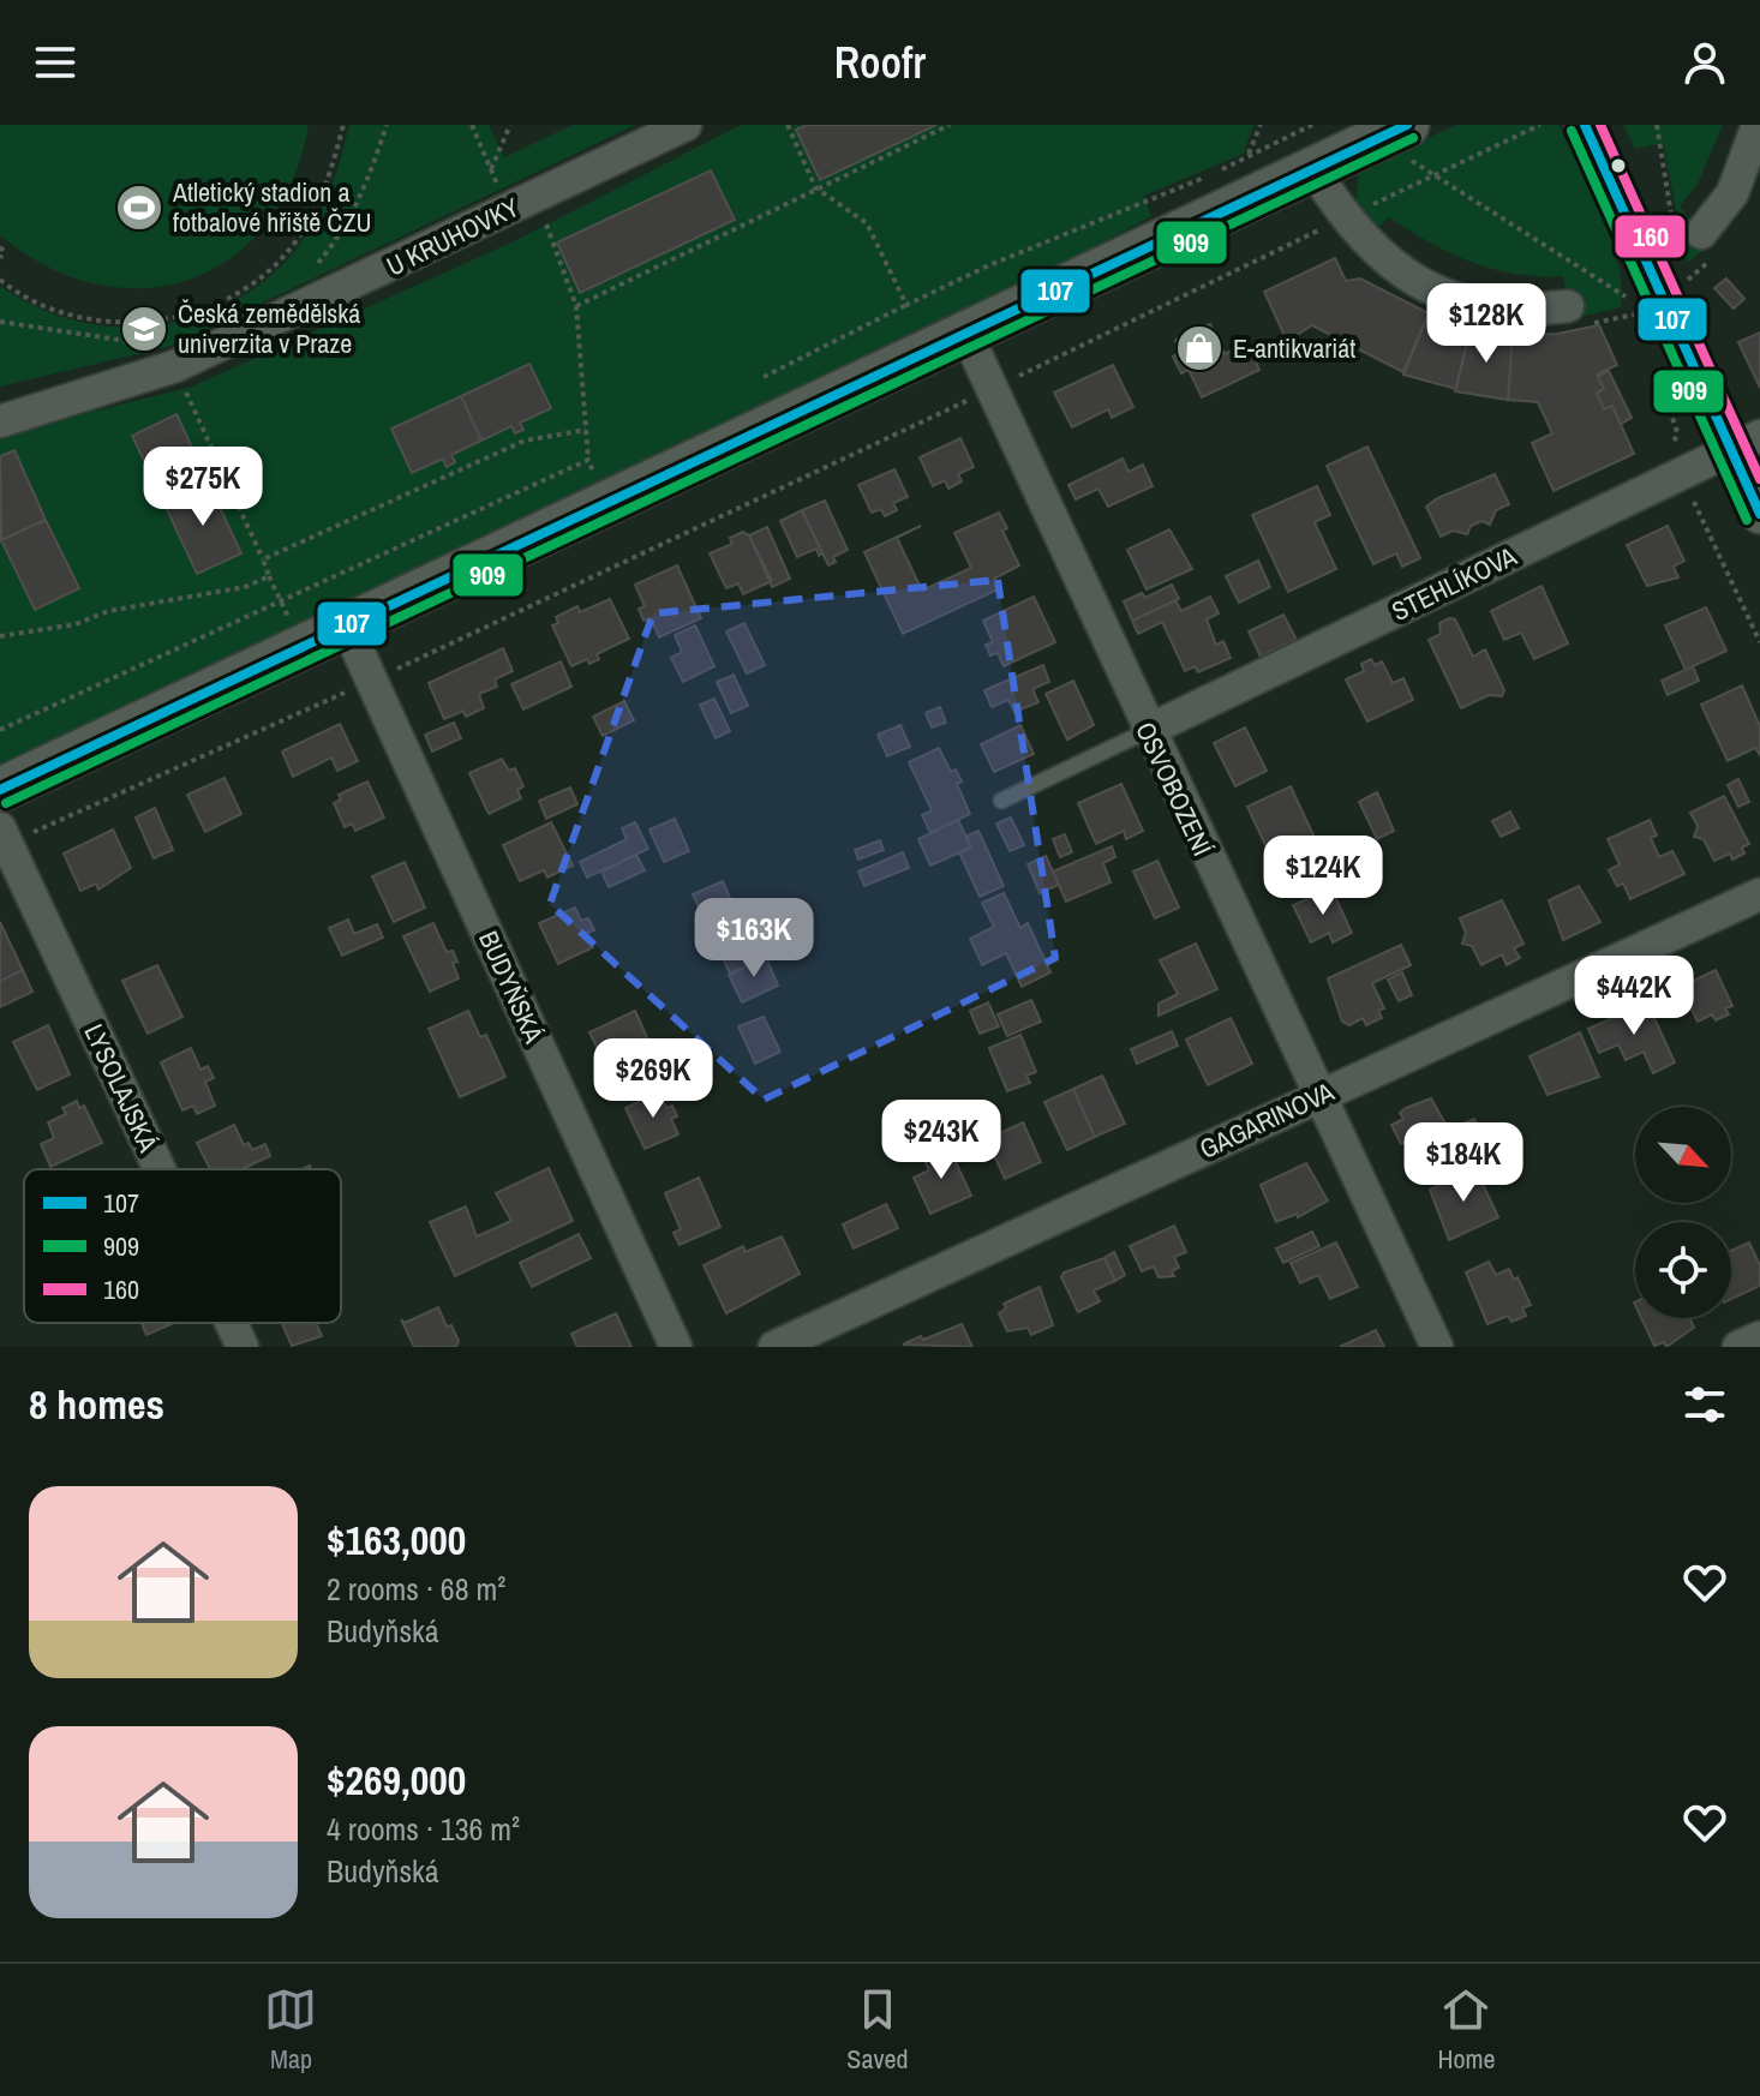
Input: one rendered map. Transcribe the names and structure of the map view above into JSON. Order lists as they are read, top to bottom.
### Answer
{
  "streets": {
    "street": [
      "U KRUHOVKY",
      "STEHLÍKOVA",
      "OSVOBOZENÍ",
      "BUDYŇSKÁ",
      "LYSOLAJSKÁ",
      "GAGARINOVA"
    ]
  },
  "crossings": [
    ["STEHLÍKOVA", "OSVOBOZENÍ"],
    ["OSVOBOZENÍ", "GAGARINOVA"]
  ],
  "places": {
    "sports": ["Atletický stadion a fotbalové hřiště ČZU"],
    "school or university": ["Česká zemědělská univerzita v Praze"],
    "shop": ["E-antikvariát"]
  },
  "lines": ["transit line 107", "transit line 160", "transit line 909"],
  "legend": ["107", "909", "160"],
  "north": "bottom right",
  "page": {
    "header": "Roofr",
    "price": [
      "$128K",
      "$275K",
      "$124K",
      "$163K",
      "$442K",
      "$269K",
      "$243K",
      "$184K"
    ],
    "heading": "8 homes",
    "list": [
      {
        "name": "$163,000",
        "note": "2 rooms · 68 m² · Budyňská"
      },
      {
        "name": "$269,000",
        "note": "4 rooms · 136 m² · Budyňská"
      }
    ],
    "tabs": ["Map", "Saved", "Home"]
  }
}
